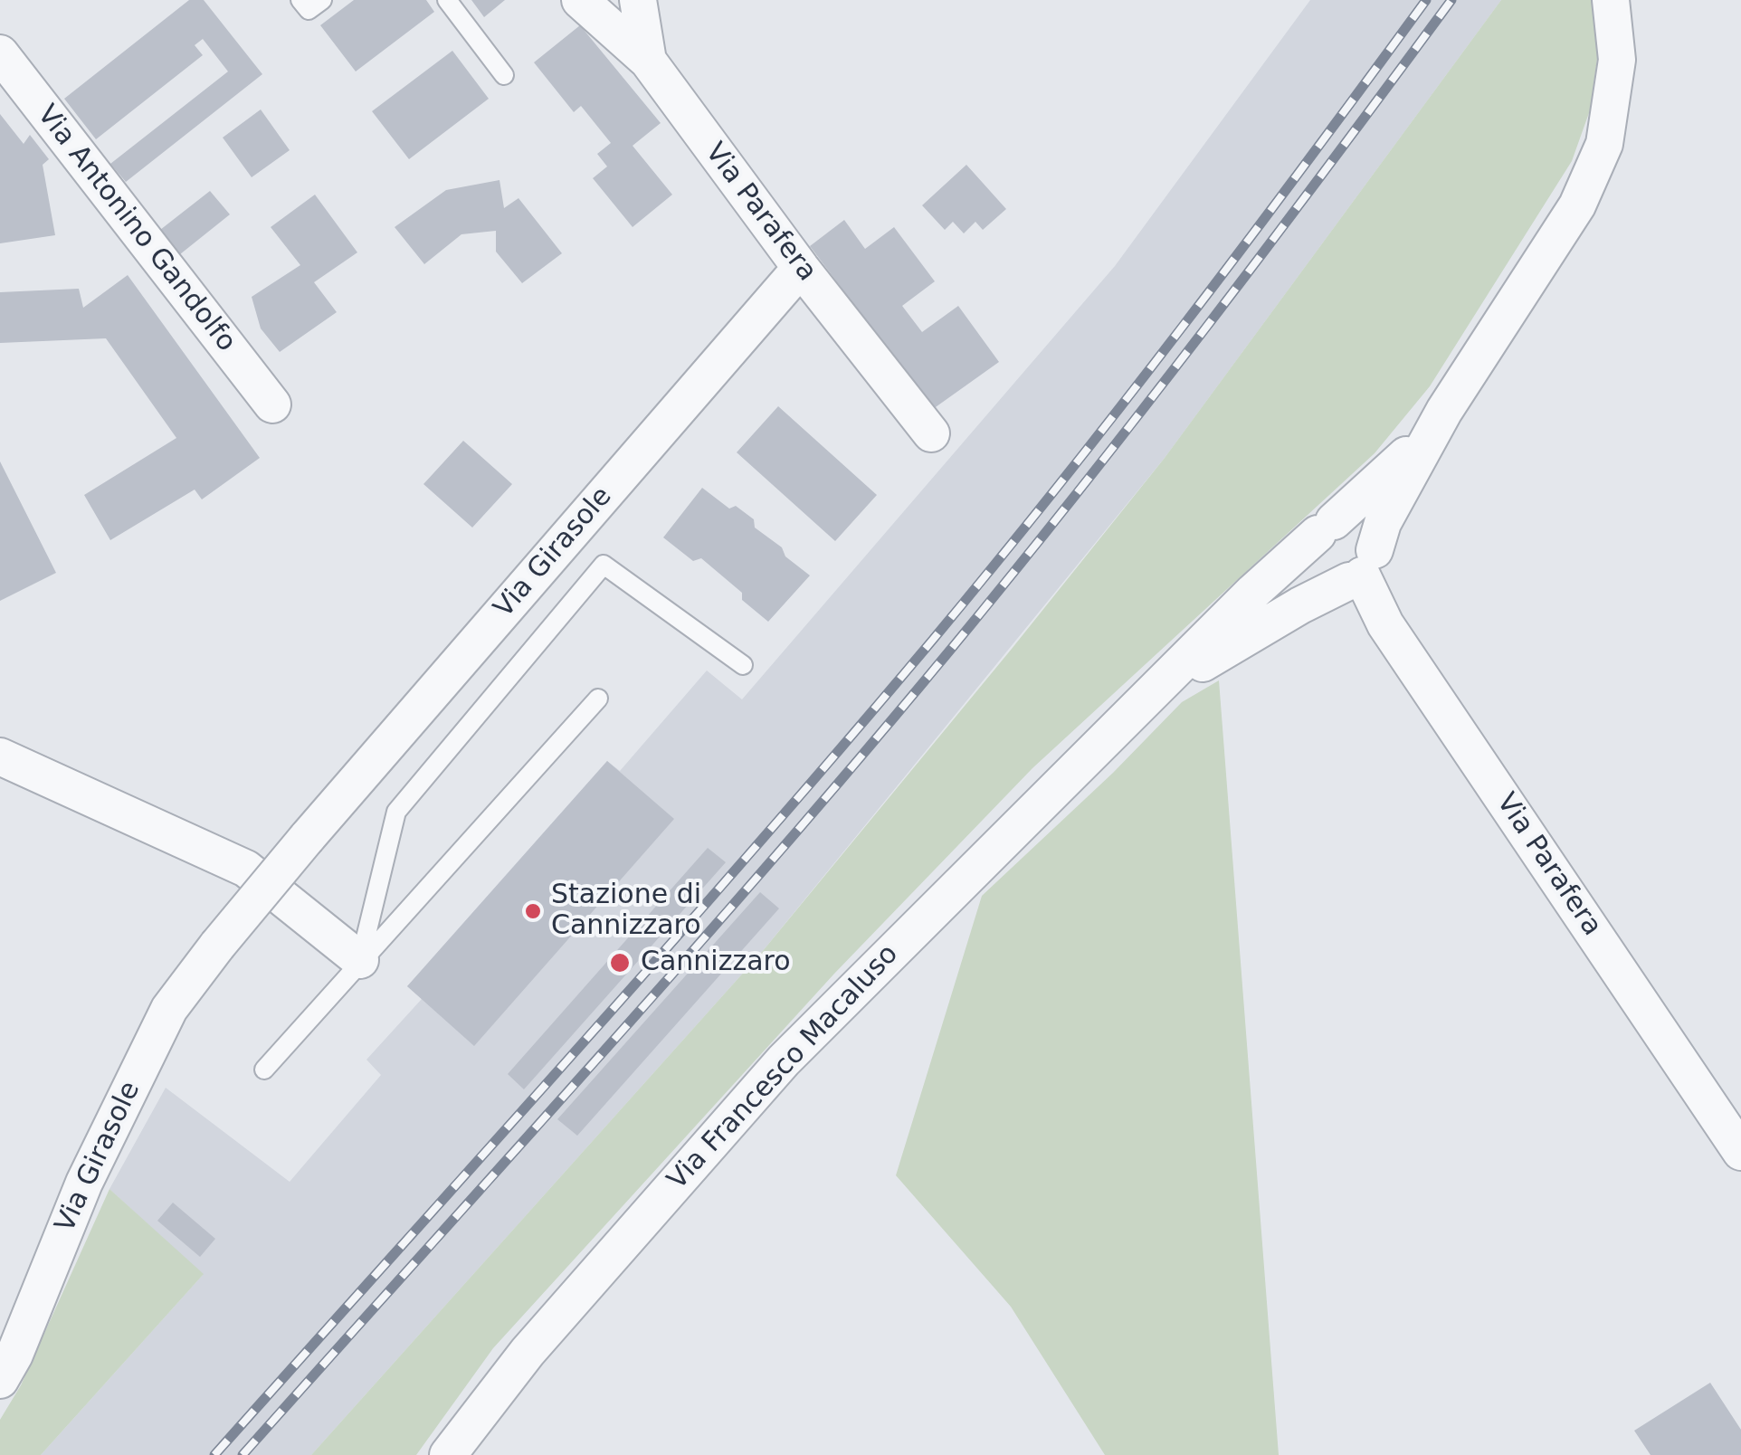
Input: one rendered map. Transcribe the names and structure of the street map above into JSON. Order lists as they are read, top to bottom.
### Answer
{
  "streets": {
    "street": [
      "Via Parafera",
      "Via Antonino Gandolfo",
      "Via Girasole",
      "Via Francesco Macaluso"
    ]
  },
  "crossings": [
    ["Via Parafera", "Via Girasole"]
  ],
  "places": ["Stazione di Cannizzaro", "Cannizzaro"]
}
